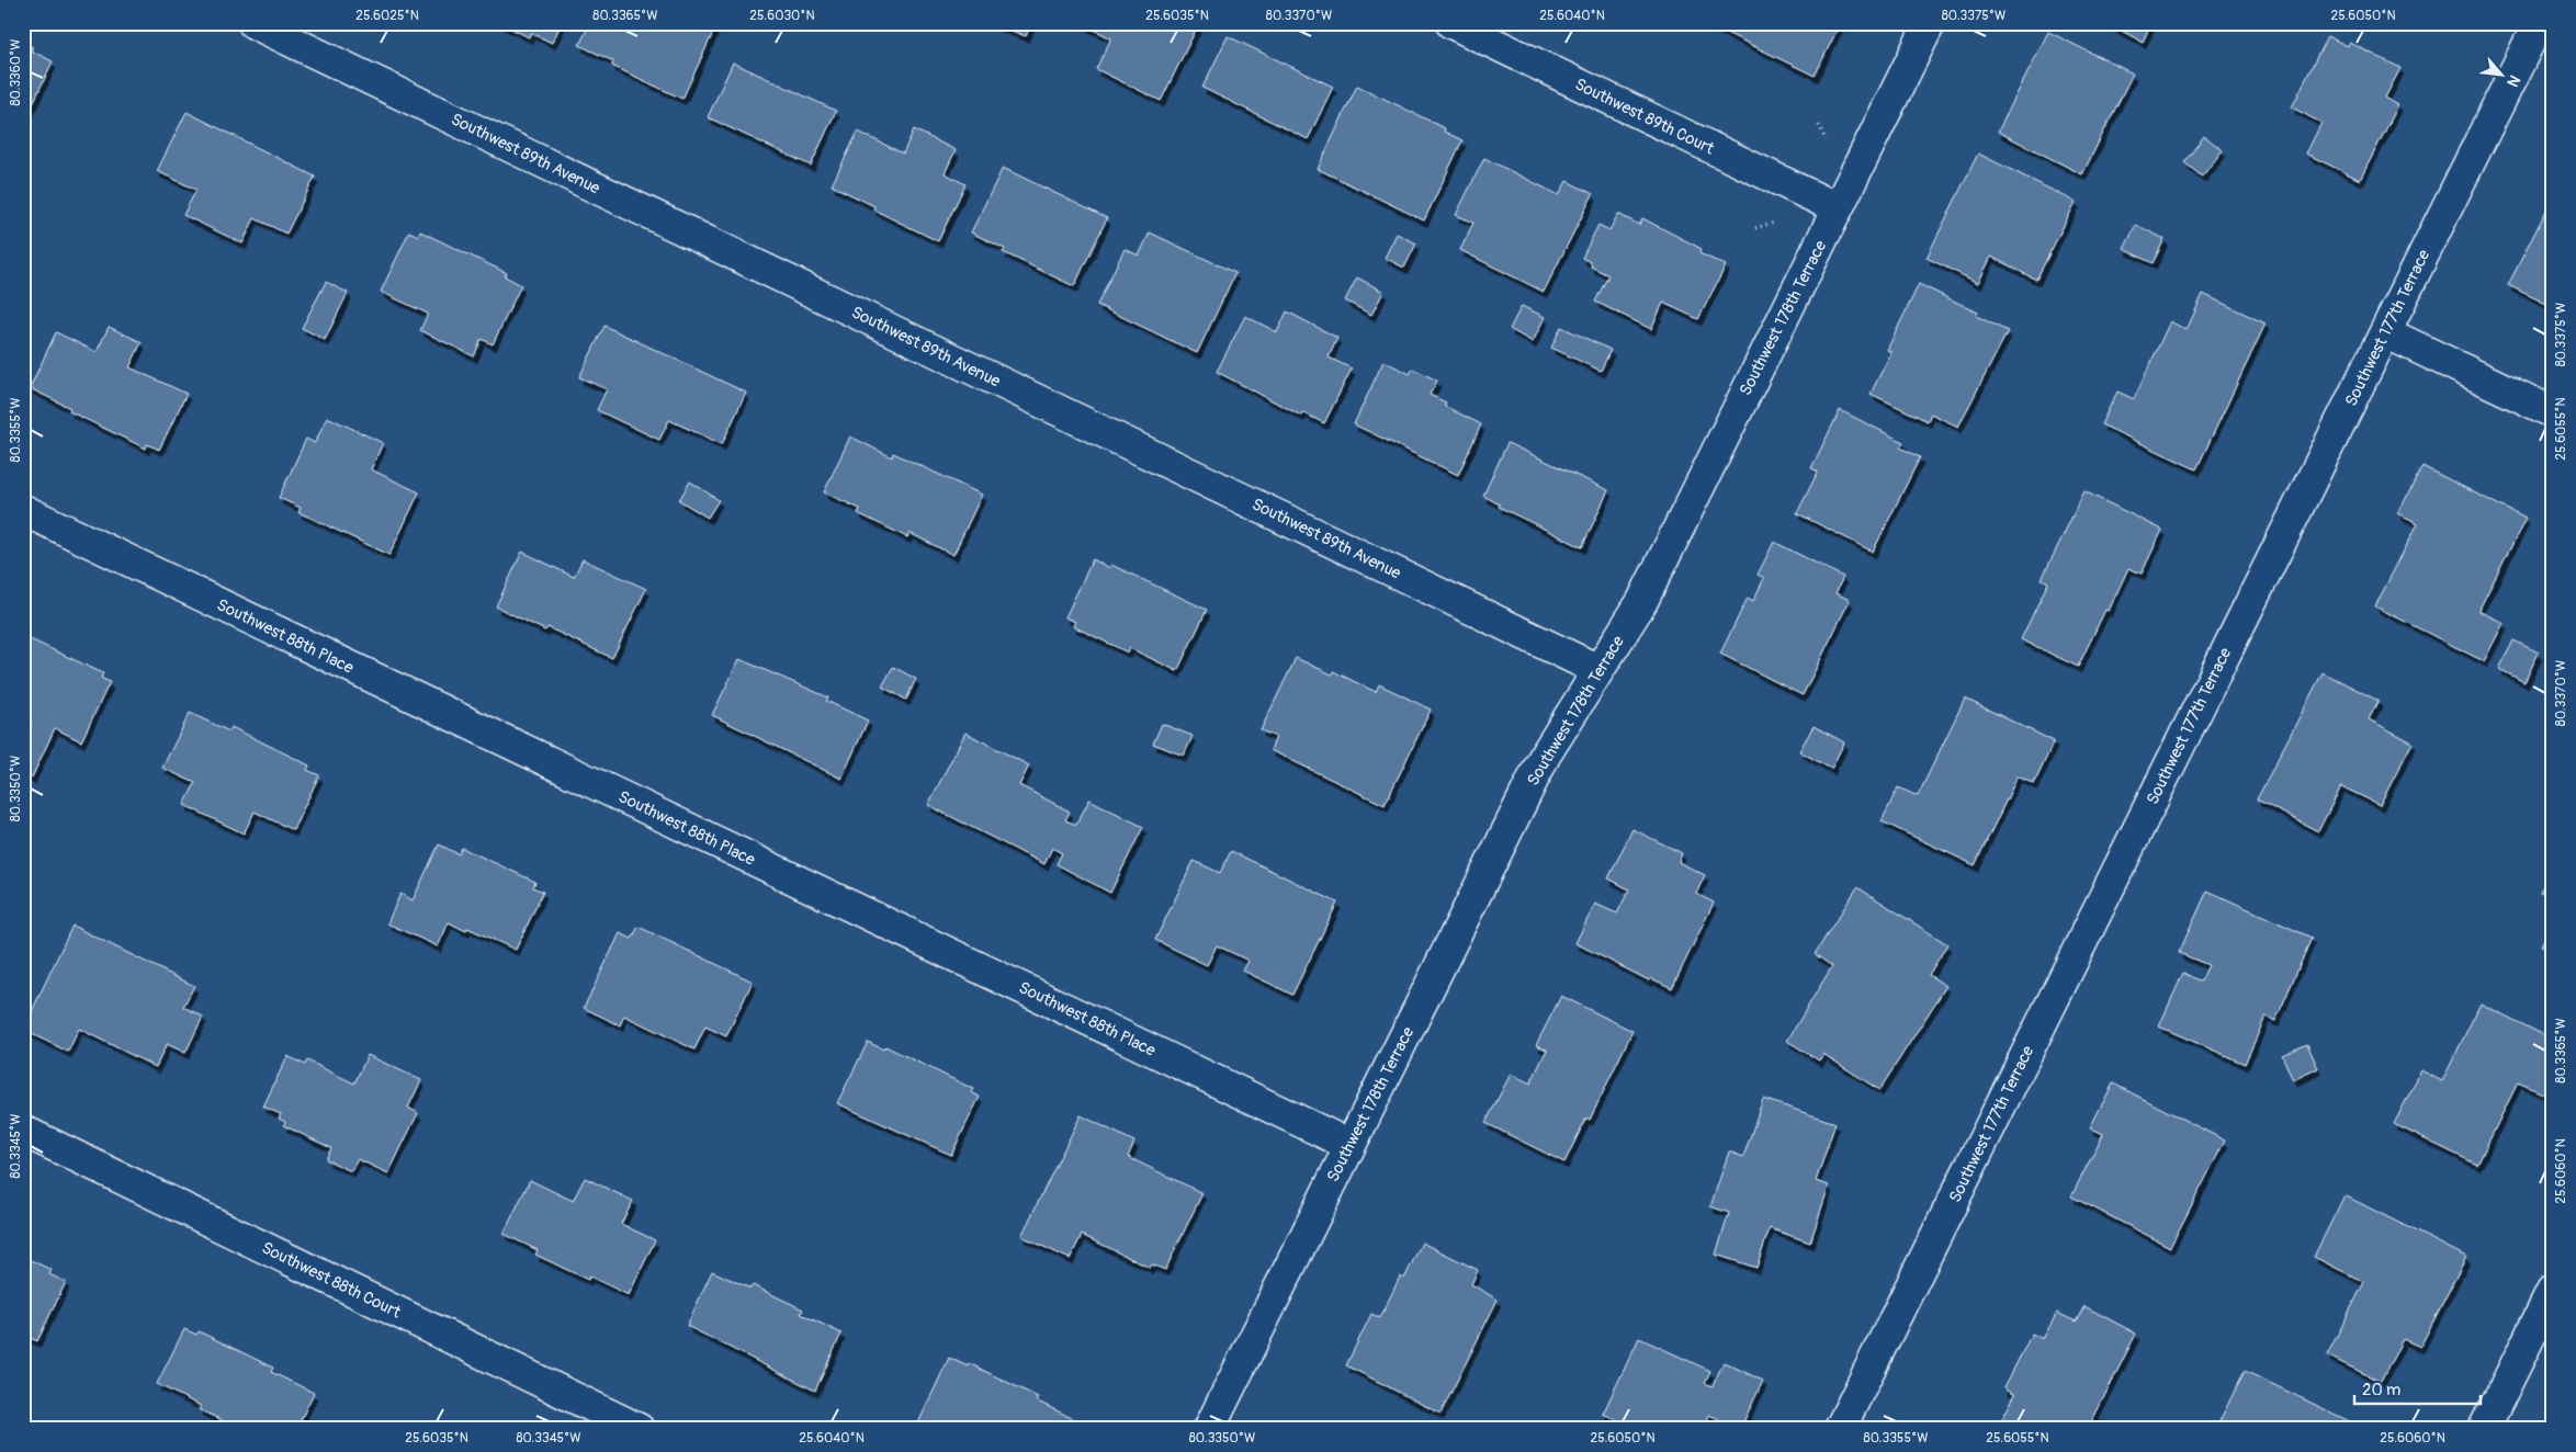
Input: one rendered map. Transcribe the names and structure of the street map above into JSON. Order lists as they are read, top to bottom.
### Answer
{
  "streets": {
    "street": [
      "Southwest 89th Court",
      "Southwest 89th Avenue",
      "Southwest 178th Terrace",
      "Southwest 177th Terrace",
      "Southwest 88th Place",
      "Southwest 88th Court"
    ]
  },
  "crossings": [
    ["Southwest 89th Court", "Southwest 178th Terrace"],
    ["Southwest 89th Avenue", "Southwest 178th Terrace"],
    ["Southwest 178th Terrace", "Southwest 88th Place"]
  ],
  "scale_bar": "20 m",
  "north": "bottom right",
  "coordinates": [
    "25.6025°N",
    "80.3365°W",
    "25.6030°N",
    "25.6035°N",
    "80.3370°W",
    "25.6040°N",
    "80.3375°W",
    "25.6050°N",
    "80.3360°W",
    "25.6055°N",
    "80.3355°W",
    "80.3350°W",
    "80.3345°W",
    "25.6060°N"
  ]
}
